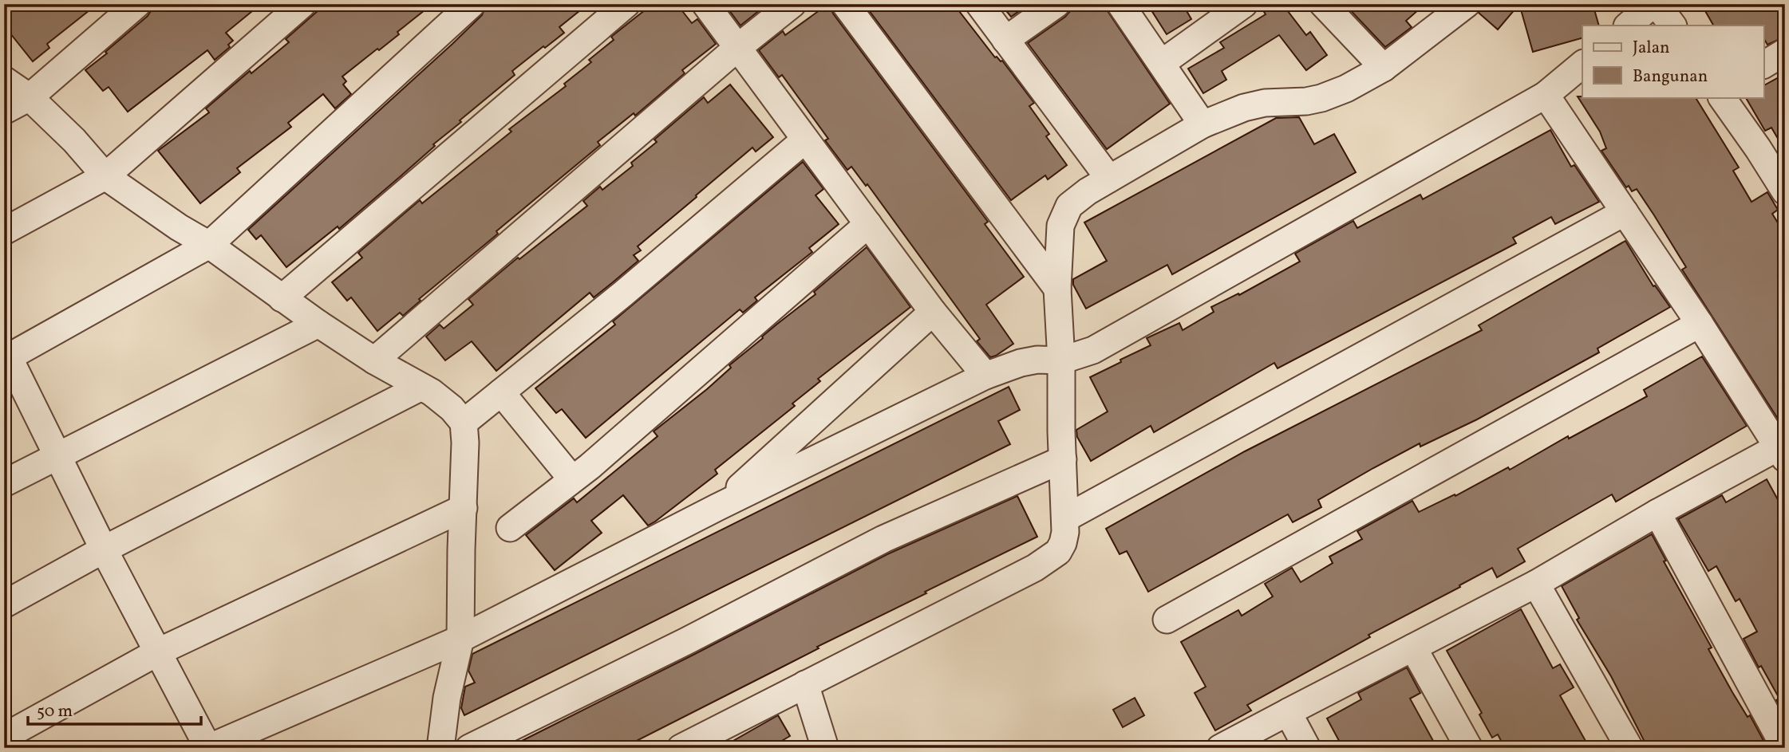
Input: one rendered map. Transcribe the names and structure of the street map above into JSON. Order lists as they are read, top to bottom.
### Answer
{
  "legend": ["Jalan", "Bangunan"],
  "scale_bar": "50 m"
}
